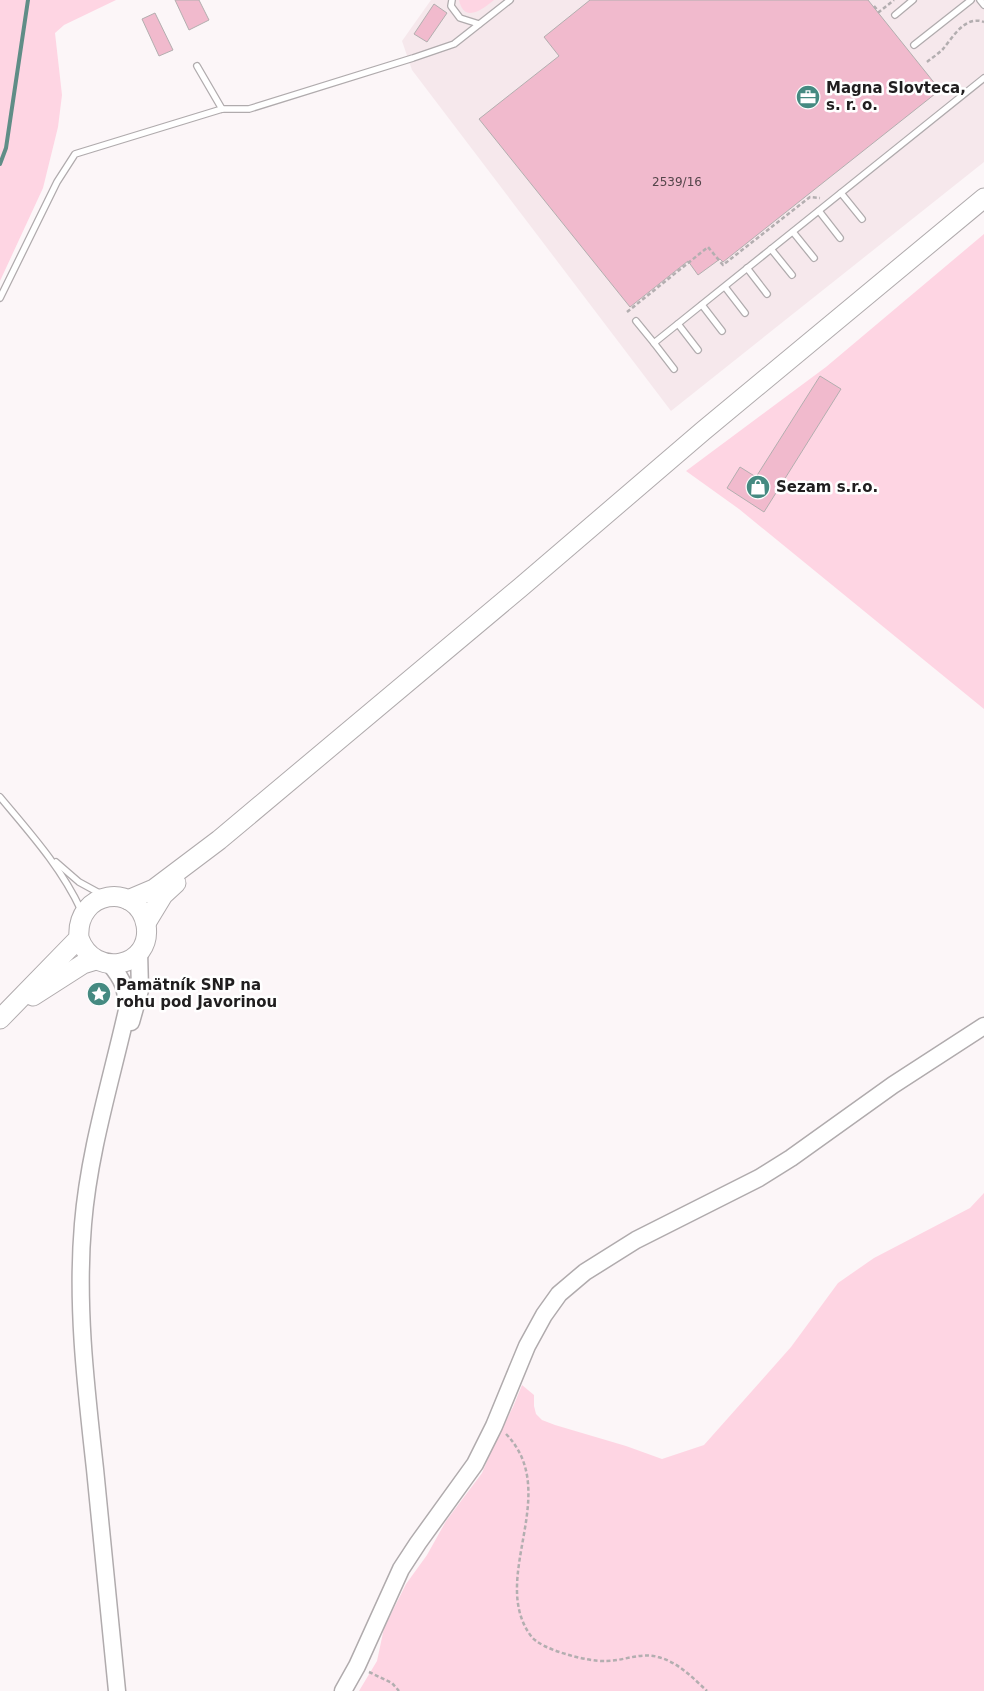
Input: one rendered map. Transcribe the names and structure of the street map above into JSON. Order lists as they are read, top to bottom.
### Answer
{
  "places": {
    "office": ["Magna Slovteca, s. r. o."],
    "shop": ["Sezam s.r.o."],
    "place": ["Pamätník SNP na rohu pod Javorinou"]
  },
  "house_numbers": ["2539/16"]
}
